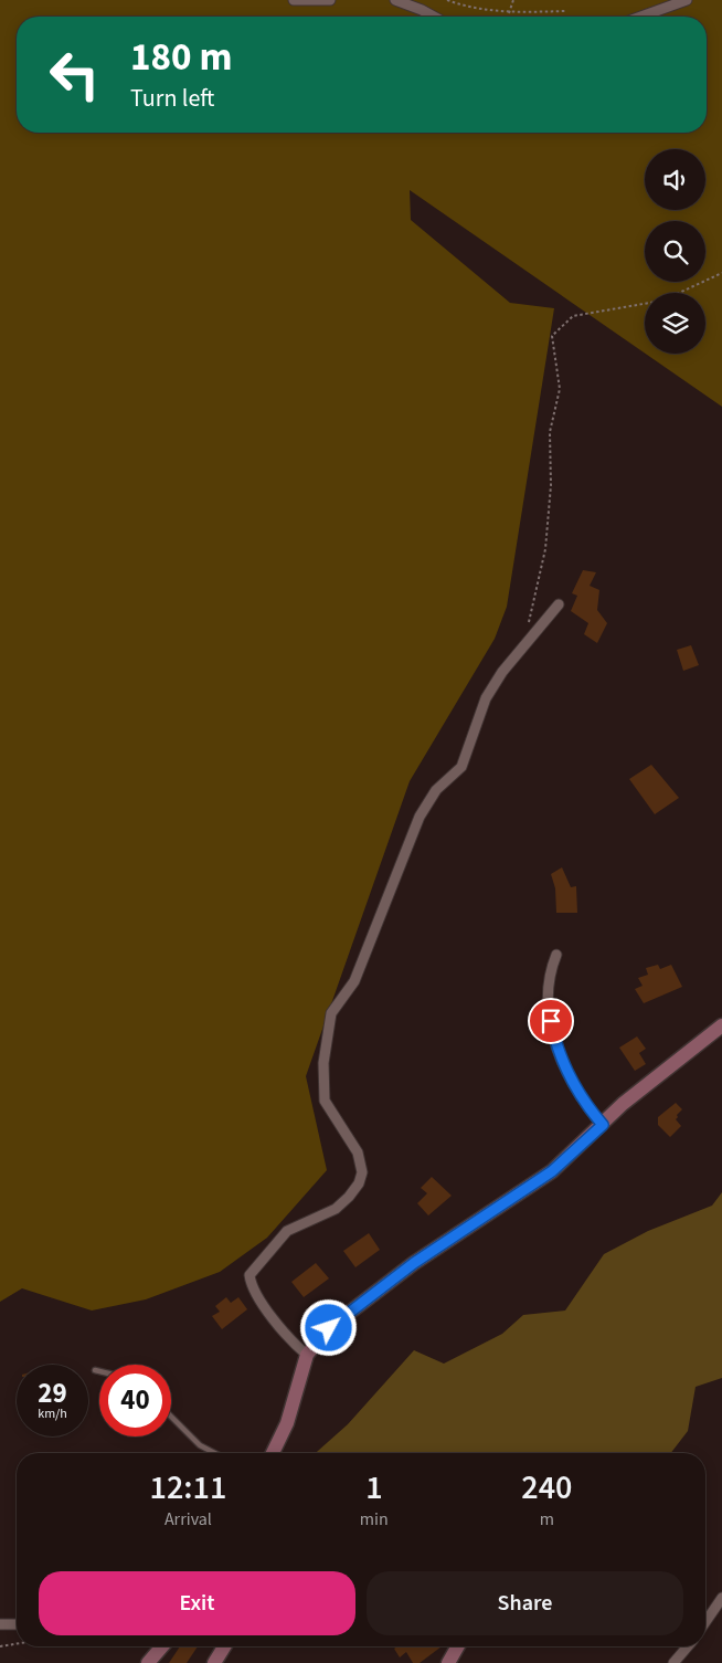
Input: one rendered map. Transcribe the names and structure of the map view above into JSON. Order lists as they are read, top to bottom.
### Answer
{
  "page": {
    "turn": ["180 m", "Turn left"],
    "speed": "29 km/h",
    "limit": "40",
    "eta": [
      "12:11",
      "Arrival",
      "1",
      "min",
      "240",
      "m"
    ],
    "buttons": ["Exit", "Share"]
  }
}
